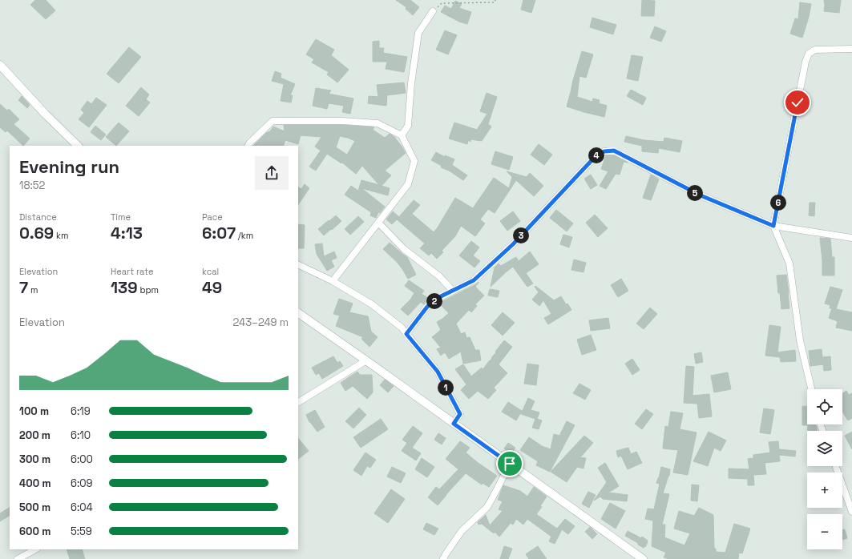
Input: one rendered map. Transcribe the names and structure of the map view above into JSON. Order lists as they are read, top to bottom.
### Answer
{
  "page": {
    "heading": ["Evening run", "18:52"],
    "pins": [
      "4",
      "5",
      "6",
      "3",
      "2",
      "1"
    ],
    "stats": [
      ["Distance", "0.69 km"],
      ["Time", "4:13"],
      ["Pace", "6:07 /km"],
      ["Elevation", "7 m"],
      ["Heart rate", "139 bpm"],
      ["kcal", "49"]
    ],
    "chart": ["Elevation", "243–249 m"],
    "map_buttons": ["+", "−"],
    "list": [
      {
        "name": "100 m",
        "note": "6:19"
      },
      {
        "name": "200 m",
        "note": "6:10"
      },
      {
        "name": "300 m",
        "note": "6:00"
      },
      {
        "name": "400 m",
        "note": "6:09"
      },
      {
        "name": "500 m",
        "note": "6:04"
      },
      {
        "name": "600 m",
        "note": "5:59"
      }
    ]
  }
}
